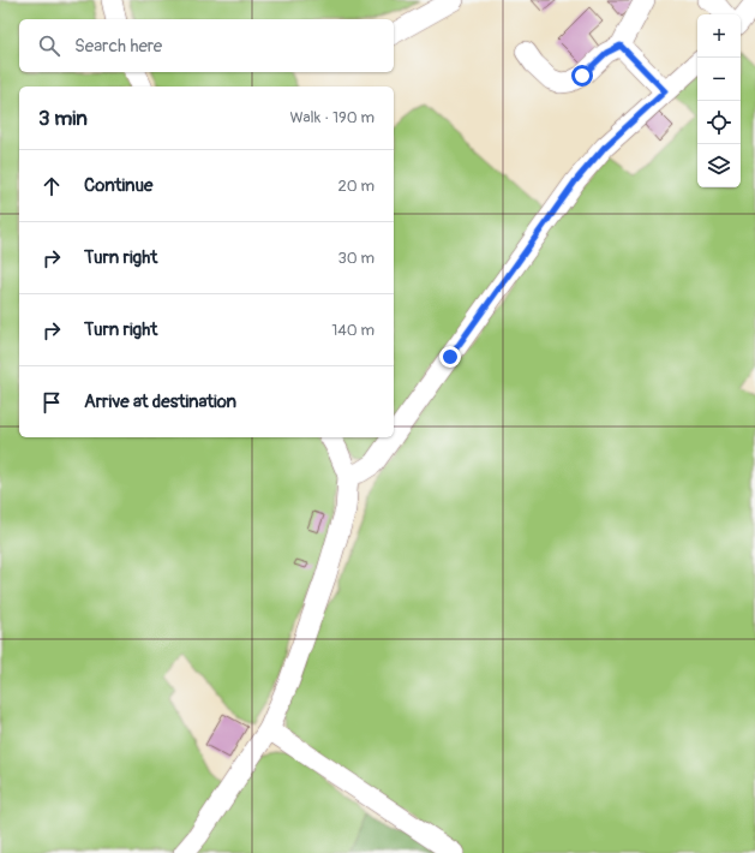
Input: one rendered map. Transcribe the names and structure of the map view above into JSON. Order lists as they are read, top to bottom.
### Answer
{
  "page": {
    "map_buttons": ["+", "−"],
    "search": "Search here",
    "heading": ["3 min", "Walk · 190 m"],
    "list": [
      ["Continue", "20 m"],
      ["Turn right", "30 m"],
      ["Turn right", "140 m"],
      "Arrive at destination"
    ]
  }
}
